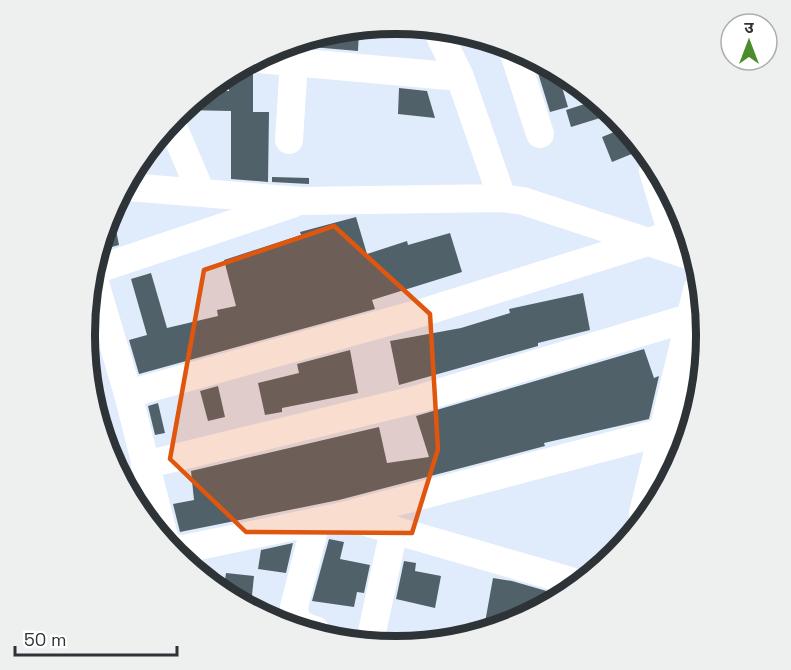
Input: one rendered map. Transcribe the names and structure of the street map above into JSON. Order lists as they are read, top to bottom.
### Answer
{
  "scale_bar": "50 m",
  "north": "top"
}
